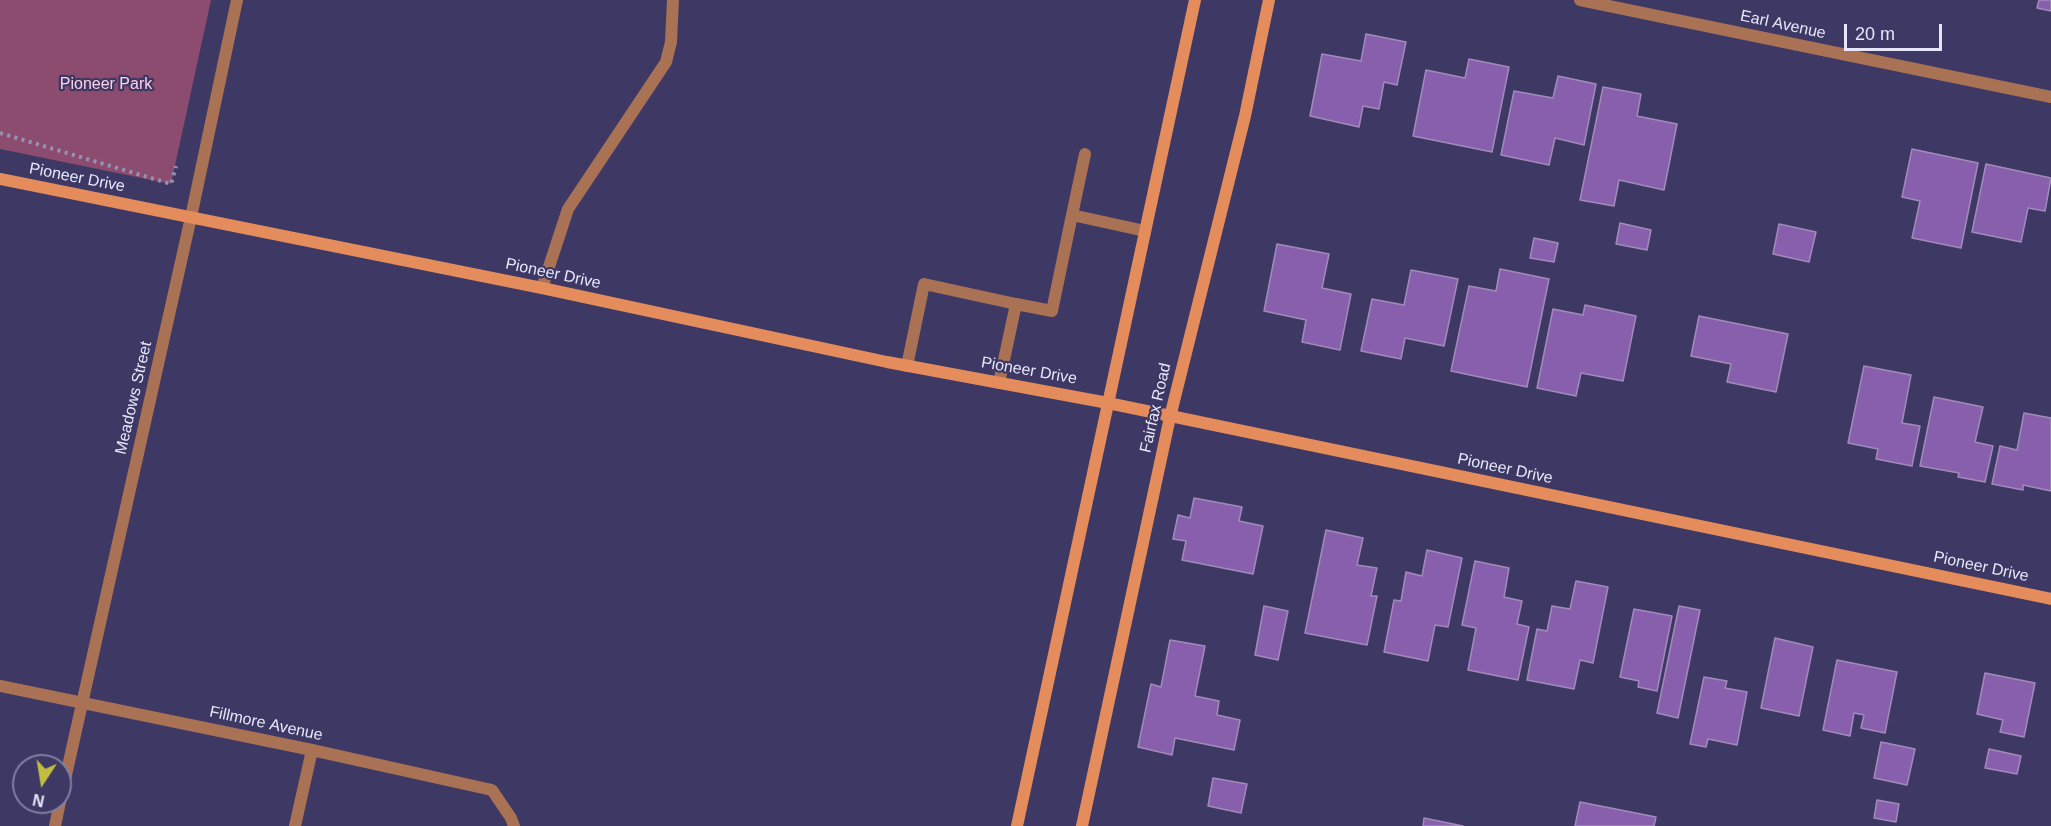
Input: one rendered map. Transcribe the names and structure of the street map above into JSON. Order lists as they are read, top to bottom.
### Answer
{
  "streets": {
    "street": [
      "Earl Avenue",
      "Pioneer Drive",
      "Meadows Street",
      "Fairfax Road",
      "Fillmore Avenue"
    ]
  },
  "crossings": [
    ["Pioneer Drive", "Meadows Street"],
    ["Pioneer Drive", "Fairfax Road"],
    ["Meadows Street", "Fillmore Avenue"]
  ],
  "parks": ["Pioneer Park"],
  "scale_bar": "20 m",
  "north": "bottom"
}
